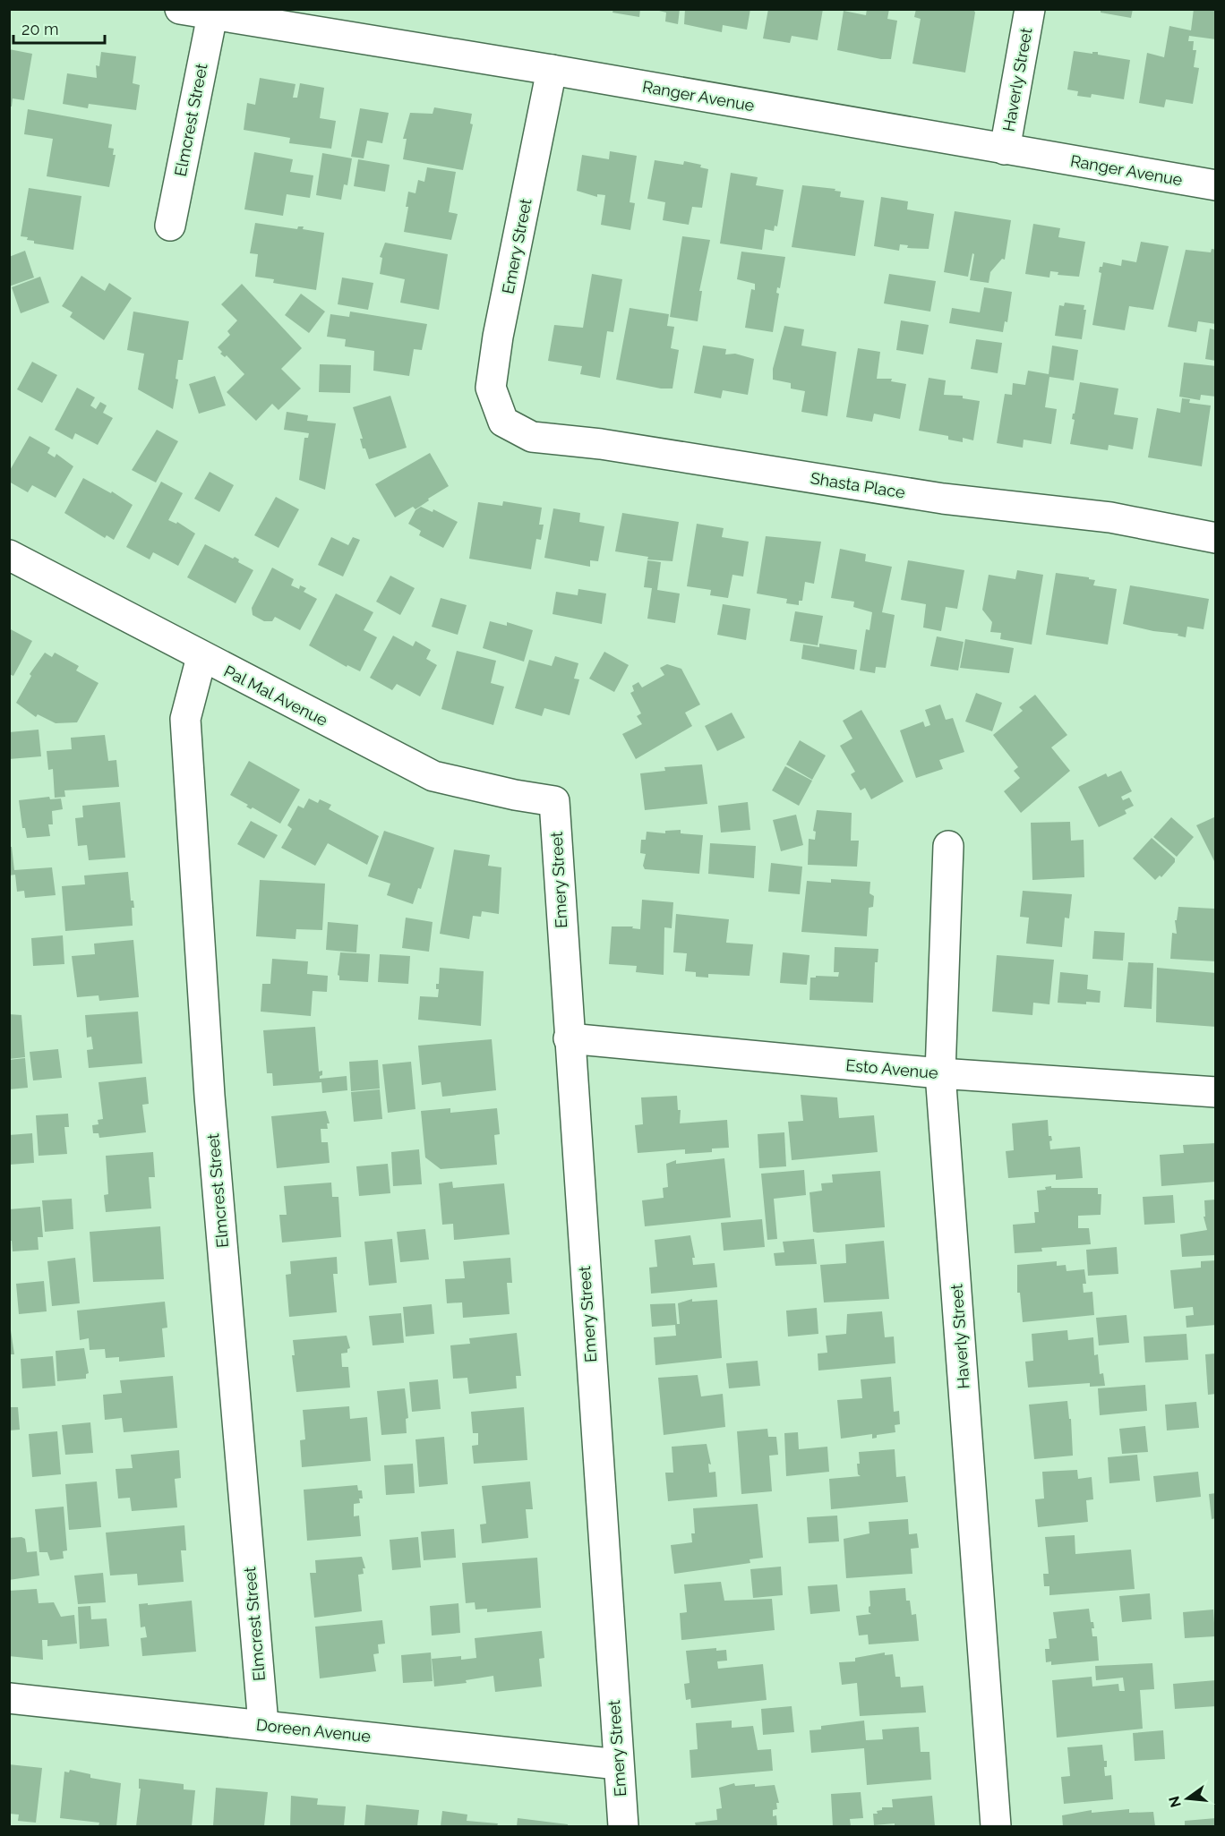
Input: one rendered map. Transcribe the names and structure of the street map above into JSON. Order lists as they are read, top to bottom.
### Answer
{
  "streets": {
    "street": [
      "Haverly Street",
      "Ranger Avenue",
      "Elmcrest Street",
      "Emery Street",
      "Shasta Place",
      "Pal Mal Avenue",
      "Esto Avenue",
      "Doreen Avenue"
    ]
  },
  "crossings": [
    ["Haverly Street", "Ranger Avenue"],
    ["Haverly Street", "Esto Avenue"],
    ["Ranger Avenue", "Elmcrest Street"],
    ["Ranger Avenue", "Emery Street"],
    ["Elmcrest Street", "Pal Mal Avenue"],
    ["Elmcrest Street", "Doreen Avenue"],
    ["Emery Street", "Shasta Place"],
    ["Emery Street", "Pal Mal Avenue"],
    ["Emery Street", "Esto Avenue"],
    ["Emery Street", "Doreen Avenue"]
  ],
  "scale_bar": "20 m",
  "north": "left"
}
